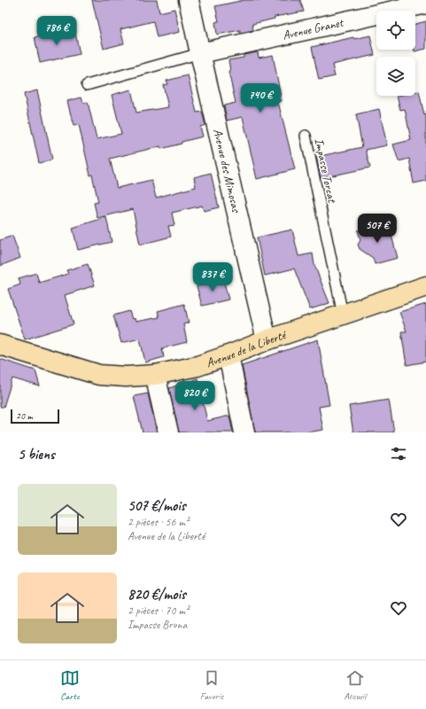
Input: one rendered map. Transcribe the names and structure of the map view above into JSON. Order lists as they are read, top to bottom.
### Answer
{
  "streets": {
    "main road": ["Avenue de la Liberté"],
    "street": ["Avenue Granet", "Avenue des Mimosas"],
    "lane": ["Impasse Torcat"]
  },
  "crossings": [
    ["Avenue Granet", "Avenue des Mimosas"],
    ["Avenue des Mimosas", "Avenue de la Liberté"],
    ["Impasse Torcat", "Avenue de la Liberté"]
  ],
  "scale_bar": "20 m",
  "page": {
    "price": [
      "786 €",
      "740 €",
      "507 €",
      "837 €",
      "820 €"
    ],
    "scale": "20 m",
    "heading": "5 biens",
    "list": [
      {
        "name": "507 €/mois",
        "note": "2 pièces · 56 m² · Avenue de la Liberté"
      },
      {
        "name": "820 €/mois",
        "note": "2 pièces · 70 m² · Impasse Bruna"
      }
    ],
    "tabs": ["Carte", "Favoris", "Accueil"]
  }
}
